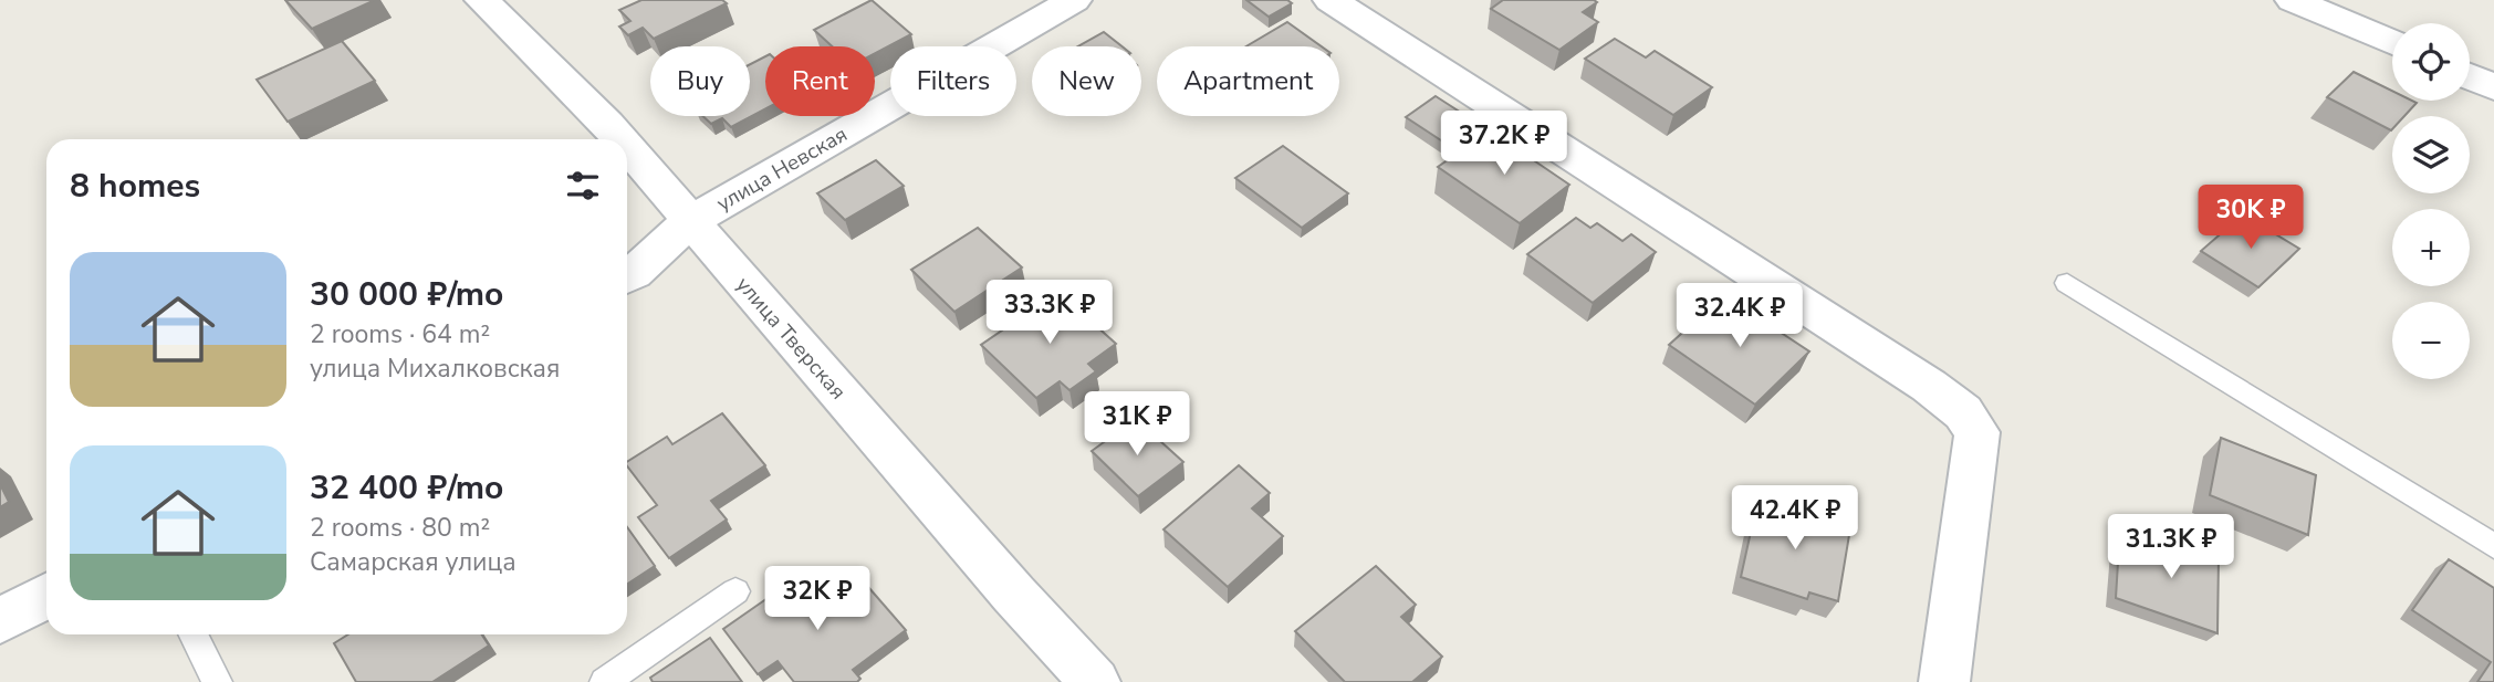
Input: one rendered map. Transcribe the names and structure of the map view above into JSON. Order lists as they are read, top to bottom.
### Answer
{
  "streets": {
    "street": ["улица Невская", "улица Тверская"]
  },
  "crossings": [
    ["улица Невская", "улица Тверская"]
  ],
  "page": {
    "map_buttons": ["+", "−"],
    "chip": [
      "Buy",
      "Rent",
      "Filters",
      "New",
      "Apartment"
    ],
    "price": [
      "37.2K ₽",
      "30K ₽",
      "33.3K ₽",
      "32.4K ₽",
      "31K ₽",
      "42.4K ₽",
      "31.3K ₽",
      "32K ₽"
    ],
    "heading": "8 homes",
    "list": [
      {
        "name": "30 000 ₽/mo",
        "note": "2 rooms · 64 m² · улица Михалковская"
      },
      {
        "name": "32 400 ₽/mo",
        "note": "2 rooms · 80 m² · Самарская улица"
      }
    ]
  }
}
